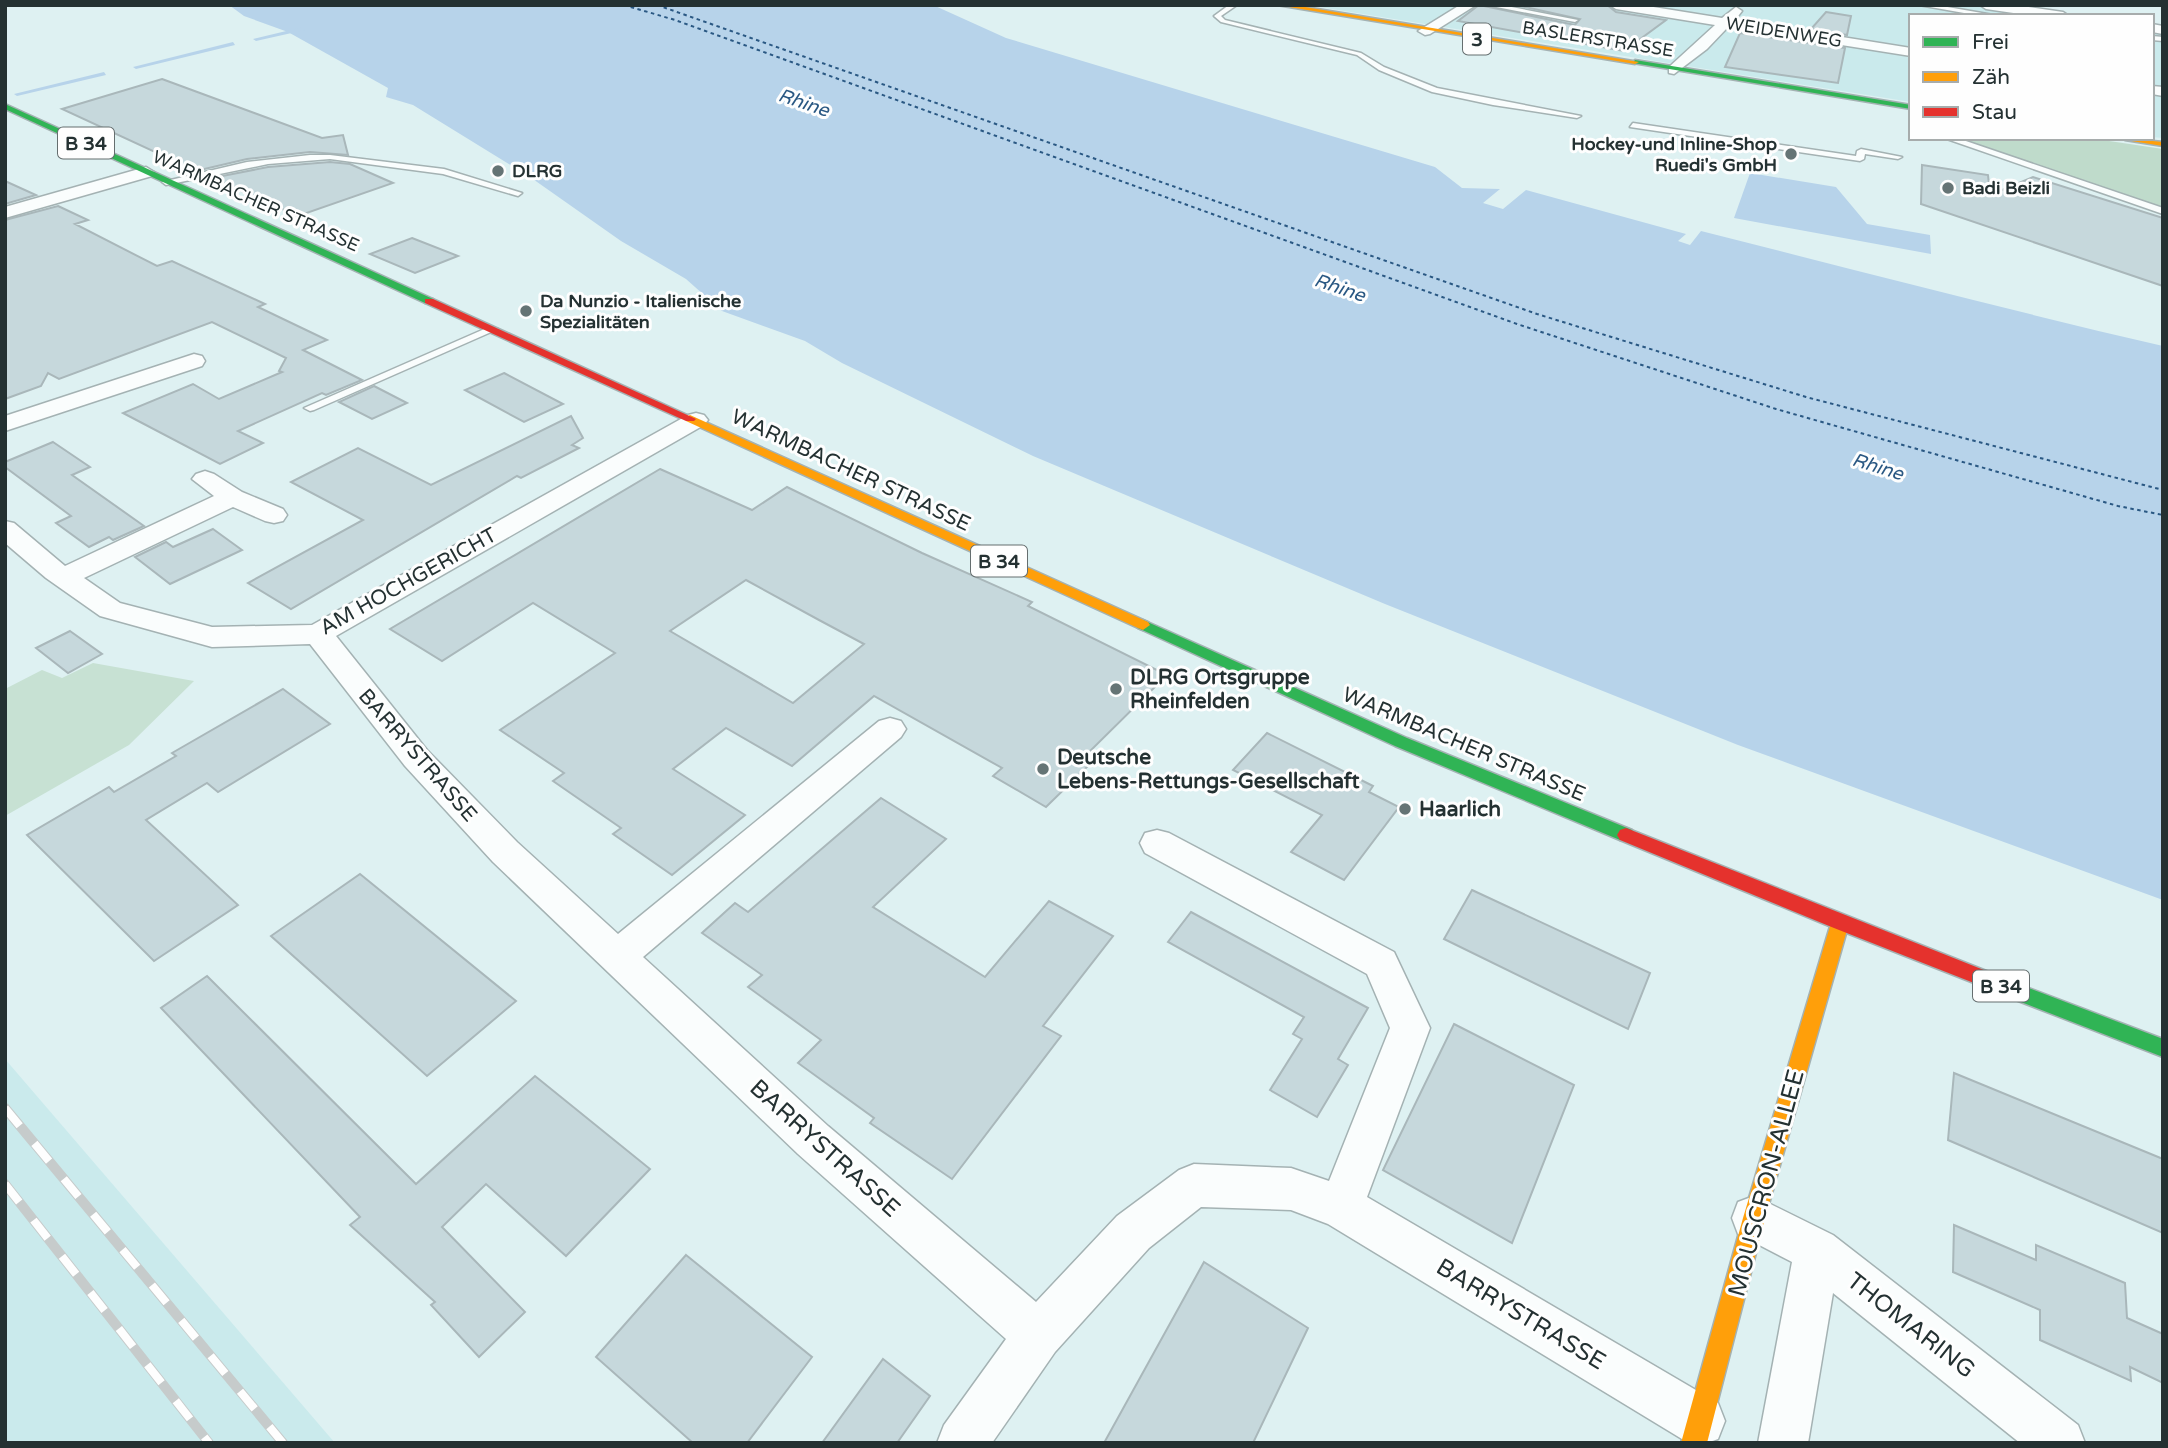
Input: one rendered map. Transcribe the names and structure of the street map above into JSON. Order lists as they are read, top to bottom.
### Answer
{
  "streets": {
    "main road": [
      "3",
      "BASLERSTRASSE",
      "B 34",
      "WARMBACHER STRASSE",
      "MOUSCRON-ALLEE"
    ],
    "street": [
      "WEIDENWEG",
      "AM HOCHGERICHT",
      "BARRYSTRASSE",
      "THOMARING"
    ]
  },
  "crossings": [
    ["WARMBACHER STRASSE", "AM HOCHGERICHT"],
    ["WARMBACHER STRASSE", "MOUSCRON-ALLEE"],
    ["AM HOCHGERICHT", "BARRYSTRASSE"],
    ["BARRYSTRASSE", "MOUSCRON-ALLEE"],
    ["MOUSCRON-ALLEE", "THOMARING"]
  ],
  "water": ["Rhine"],
  "places": [
    "Hockey-und Inline-Shop Ruedi's GmbH",
    "DLRG",
    "Badi Beizli",
    "Da Nunzio - Italienische Spezialitäten",
    "DLRG Ortsgruppe Rheinfelden",
    "Deutsche Lebens-Rettungs-Gesellschaft",
    "Haarlich"
  ],
  "legend": ["Frei", "Zäh", "Stau"]
}
